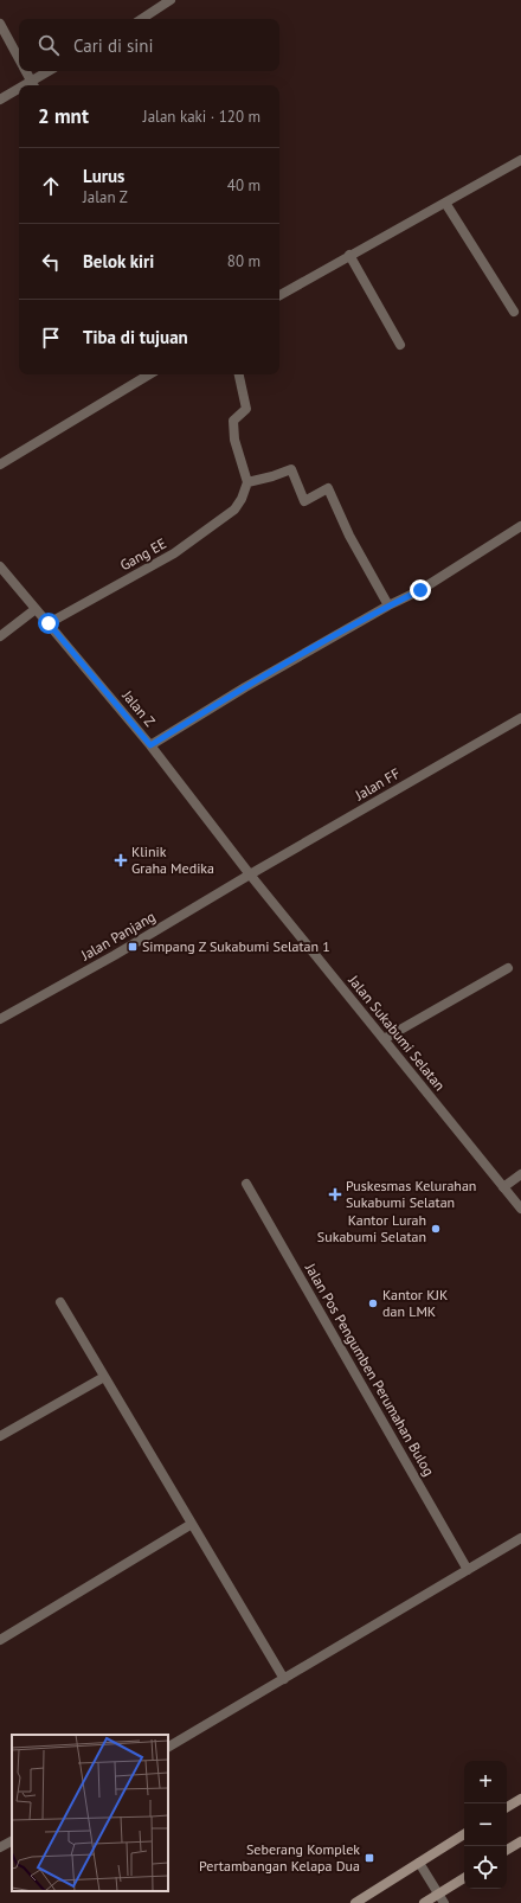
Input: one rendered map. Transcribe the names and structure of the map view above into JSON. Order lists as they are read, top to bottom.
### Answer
{
  "streets": {
    "street": [
      "Gang EE",
      "Jalan Z",
      "Jalan FF",
      "Jalan Panjang",
      "Jalan Sukabumi Selatan",
      "Jalan Pos Pengumben Perumahan Bulog"
    ]
  },
  "crossings": [
    ["Gang EE", "Jalan Z"],
    ["Jalan Z", "Jalan FF"],
    ["Jalan Z", "Jalan Panjang"],
    ["Jalan Z", "Jalan Sukabumi Selatan"],
    ["Jalan FF", "Jalan Panjang"],
    ["Jalan FF", "Jalan Sukabumi Selatan"],
    ["Jalan Panjang", "Jalan Sukabumi Selatan"]
  ],
  "places": {
    "health": ["Klinik Graha Medika", "Puskesmas Kelurahan Sukabumi Selatan"],
    "transit": ["Simpang Z Sukabumi Selatan 1", "Seberang Komplek Pertambangan Kelapa Dua"],
    "other": ["Kantor Lurah Sukabumi Selatan", "Kantor KJK dan LMK"]
  },
  "page": {
    "search": "Cari di sini",
    "heading": ["2 mnt", "Jalan kaki · 120 m"],
    "list": [
      ["Lurus", "Jalan Z", "40 m"],
      ["Belok kiri", "80 m"],
      "Tiba di tujuan"
    ],
    "map_buttons": ["+", "−"]
  }
}
